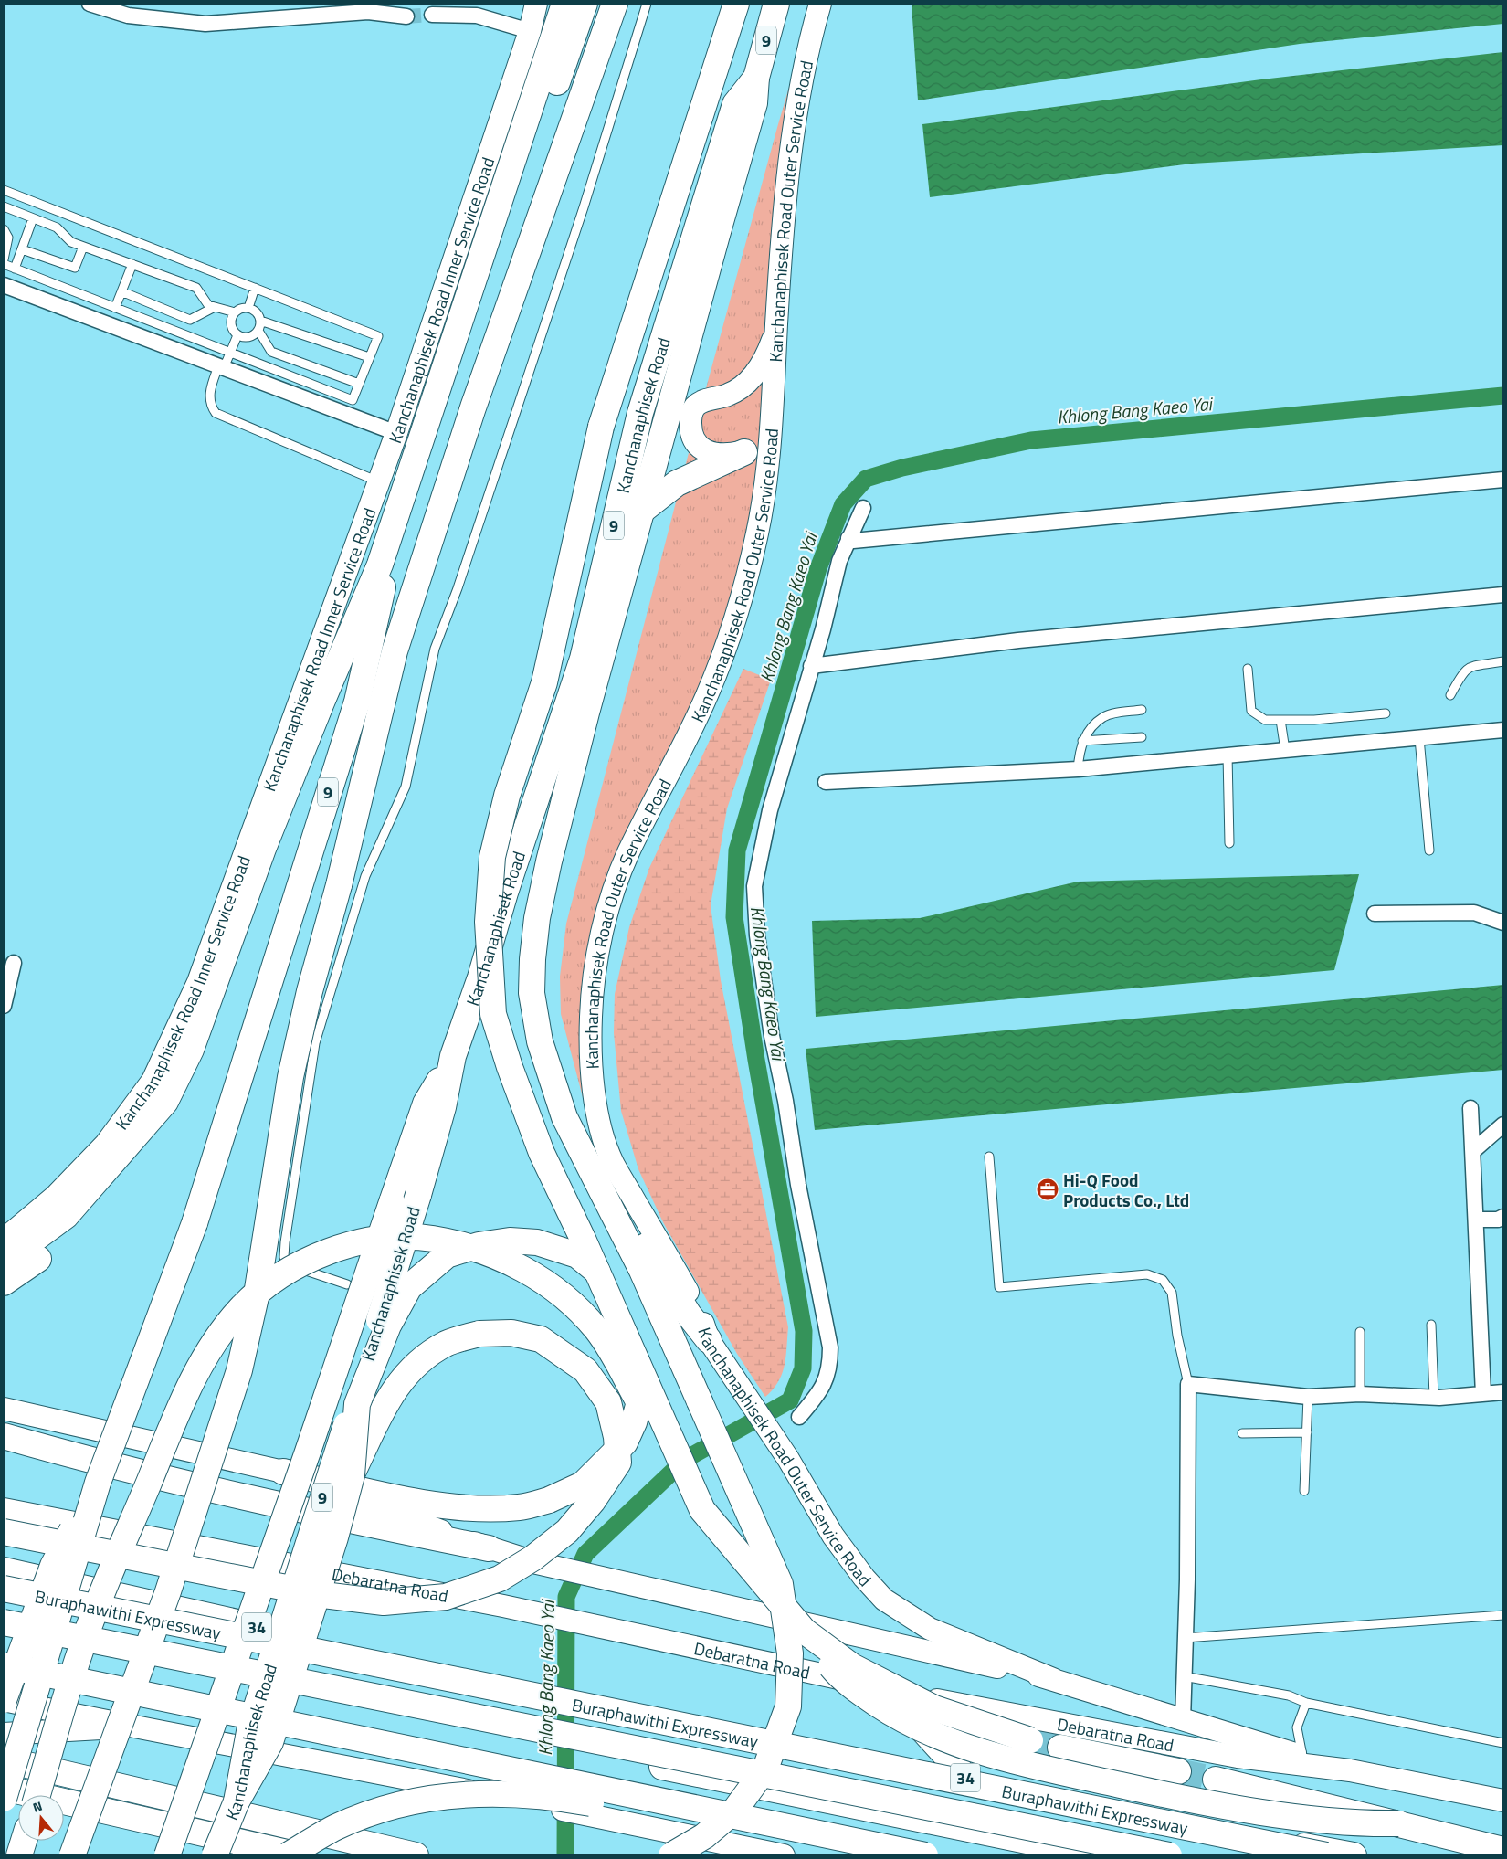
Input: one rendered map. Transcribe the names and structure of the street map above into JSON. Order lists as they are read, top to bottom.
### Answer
{
  "streets": {
    "highway": [
      "9",
      "Kanchanaphisek Road",
      "Buraphawithi Expressway",
      "34"
    ],
    "main road": ["Kanchanaphisek Road Outer Service Road", "Kanchanaphisek Road Inner Service Road", "Debaratna Road"]
  },
  "water": ["Khlong Bang Kaeo Yai"],
  "places": {
    "office": ["Hi-Q Food Products Co., Ltd"]
  },
  "north": "top"
}
